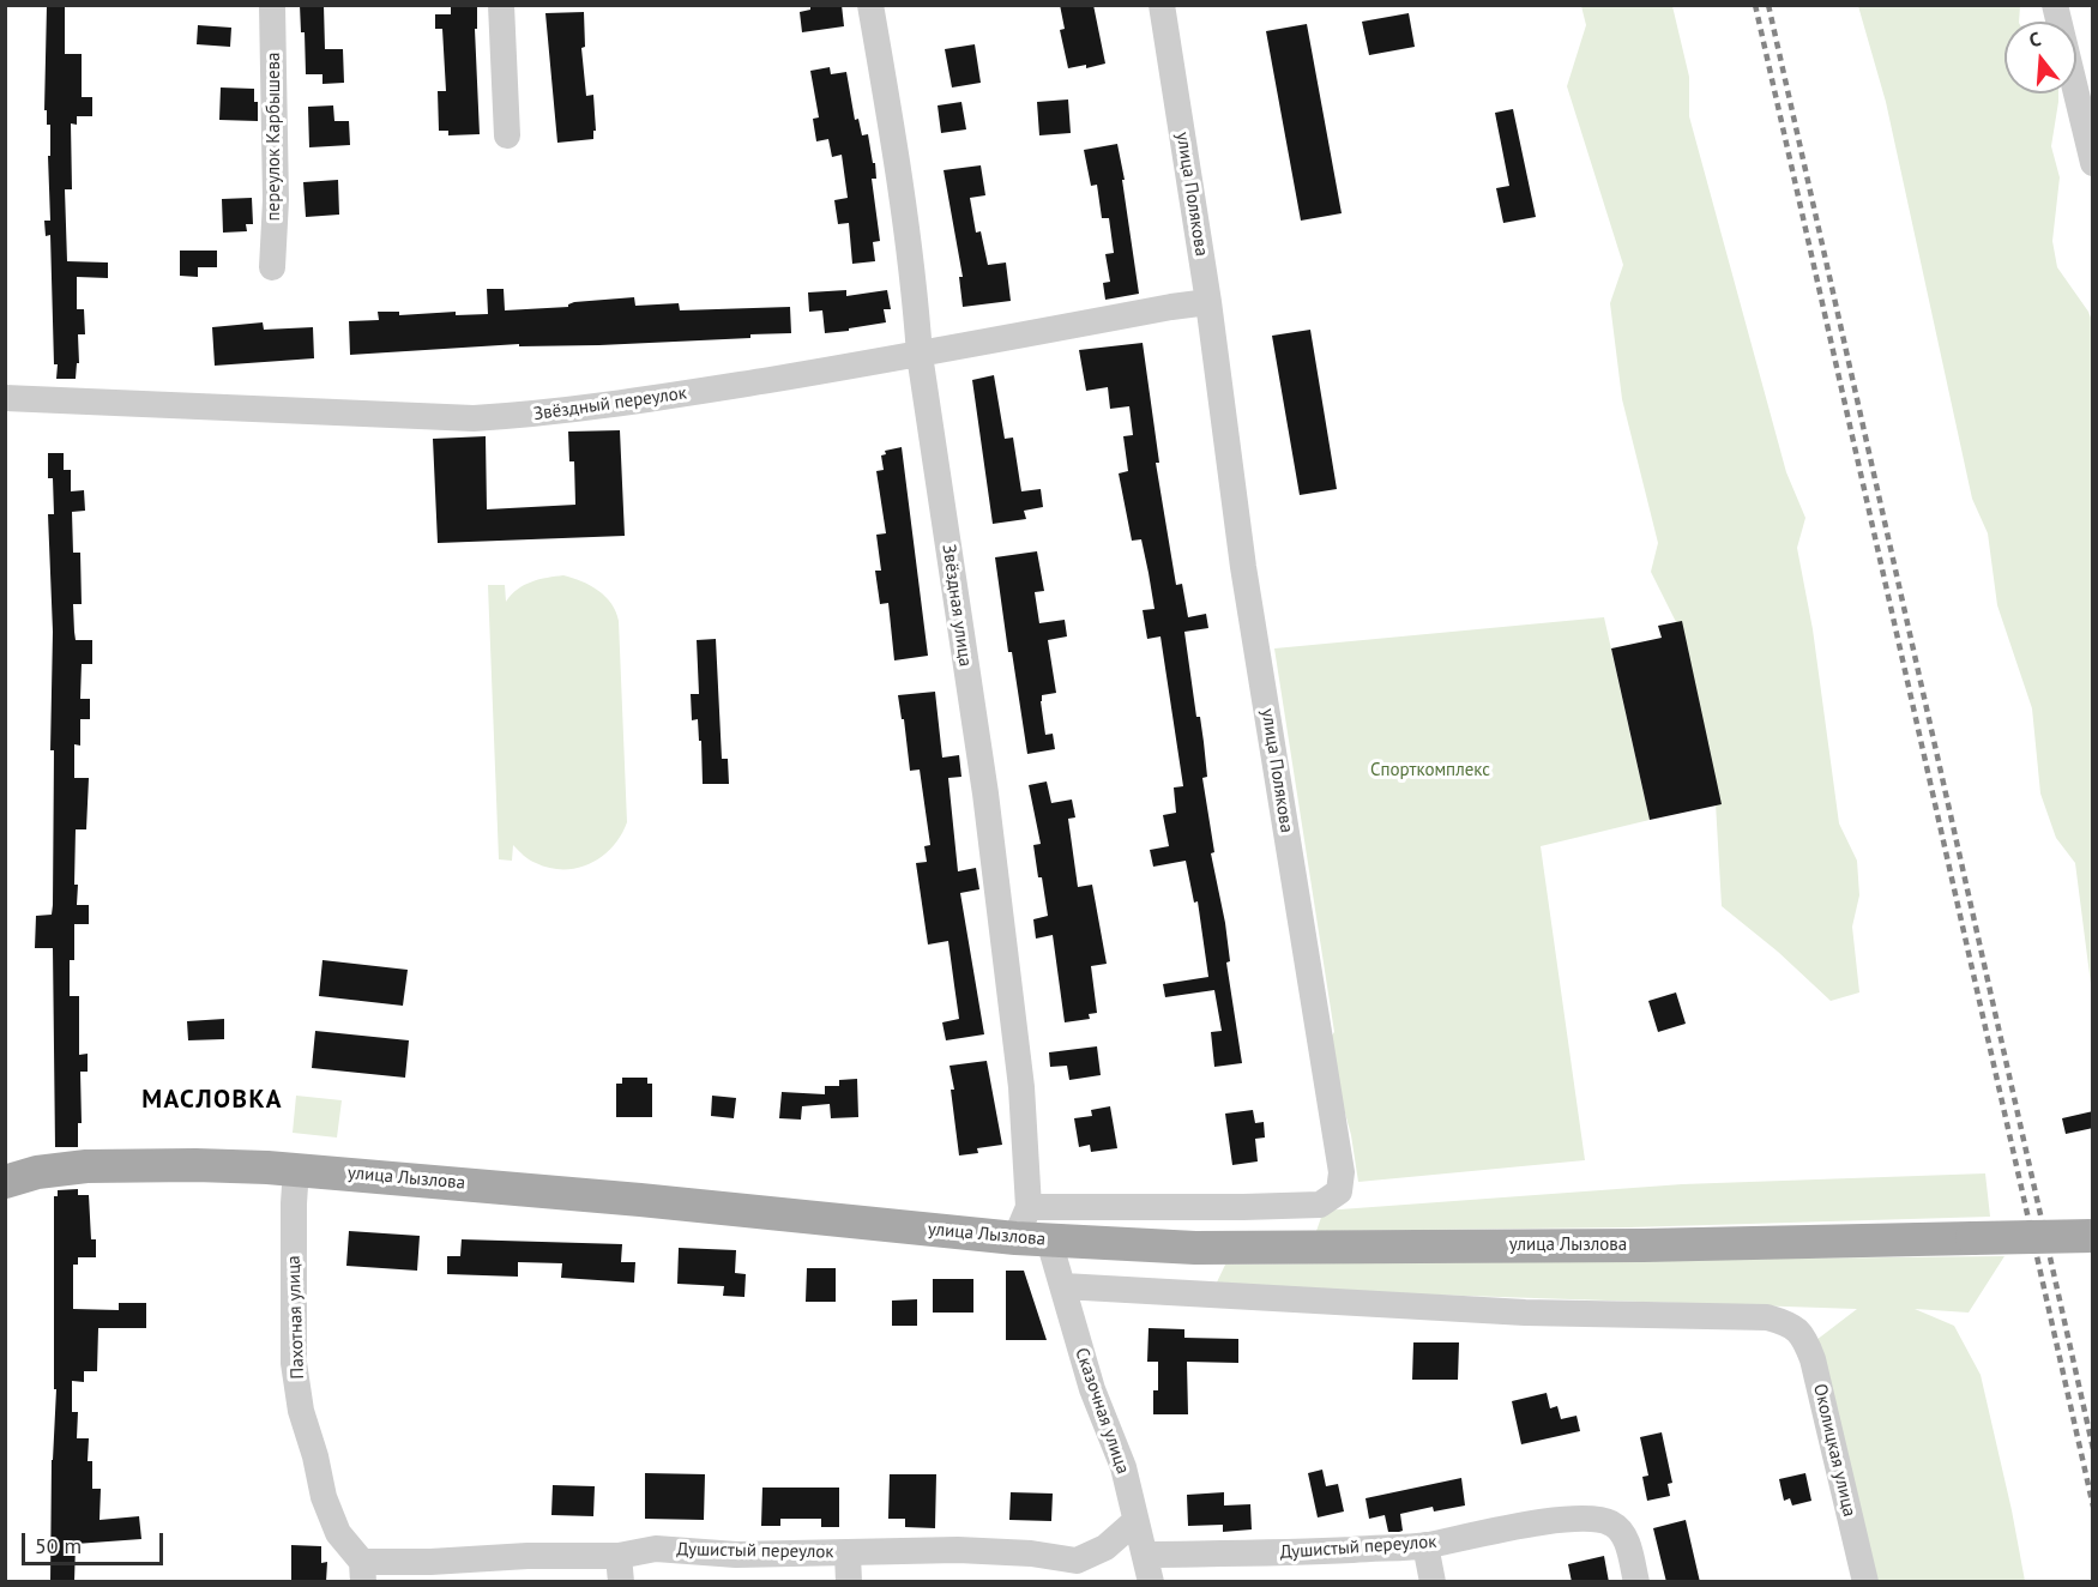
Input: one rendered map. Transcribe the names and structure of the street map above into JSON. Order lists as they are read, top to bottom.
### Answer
{
  "streets": {
    "main road": ["улица Лызлова"],
    "street": [
      "переулок Карбышева",
      "улица Полякова",
      "Звёздный переулок",
      "Звёздная улица",
      "Пахотная улица",
      "Сказочная улица",
      "Околицкая улица",
      "Душистый переулок"
    ]
  },
  "crossings": [
    ["улица Полякова", "Звёздный переулок"],
    ["улица Полякова", "Звёздная улица"],
    ["Звёздный переулок", "Звёздная улица"],
    ["улица Лызлова", "Пахотная улица"],
    ["улица Лызлова", "Сказочная улица"],
    ["Пахотная улица", "Душистый переулок"],
    ["Сказочная улица", "Околицкая улица"],
    ["Сказочная улица", "Душистый переулок"]
  ],
  "districts": ["МАСЛОВКА"],
  "parks": ["Спорткомплекс"],
  "scale_bar": "50 m",
  "north": "top"
}
